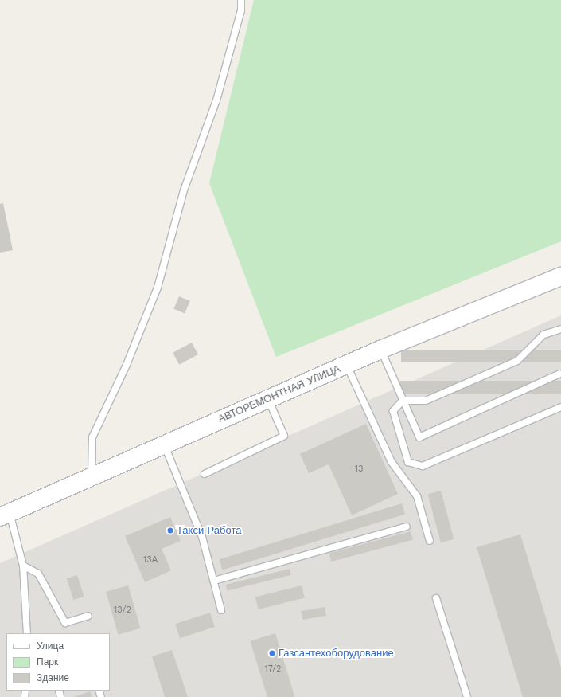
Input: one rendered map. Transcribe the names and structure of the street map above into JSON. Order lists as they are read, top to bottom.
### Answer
{
  "streets": {
    "main road": ["АВТОРЕМОНТНАЯ УЛИЦА"]
  },
  "places": ["Такси Работа", "Газсантехоборудование"],
  "house_numbers": [
    "13",
    "13А",
    "13/2",
    "17/2"
  ],
  "legend": ["Улица", "Парк", "Здание"]
}
